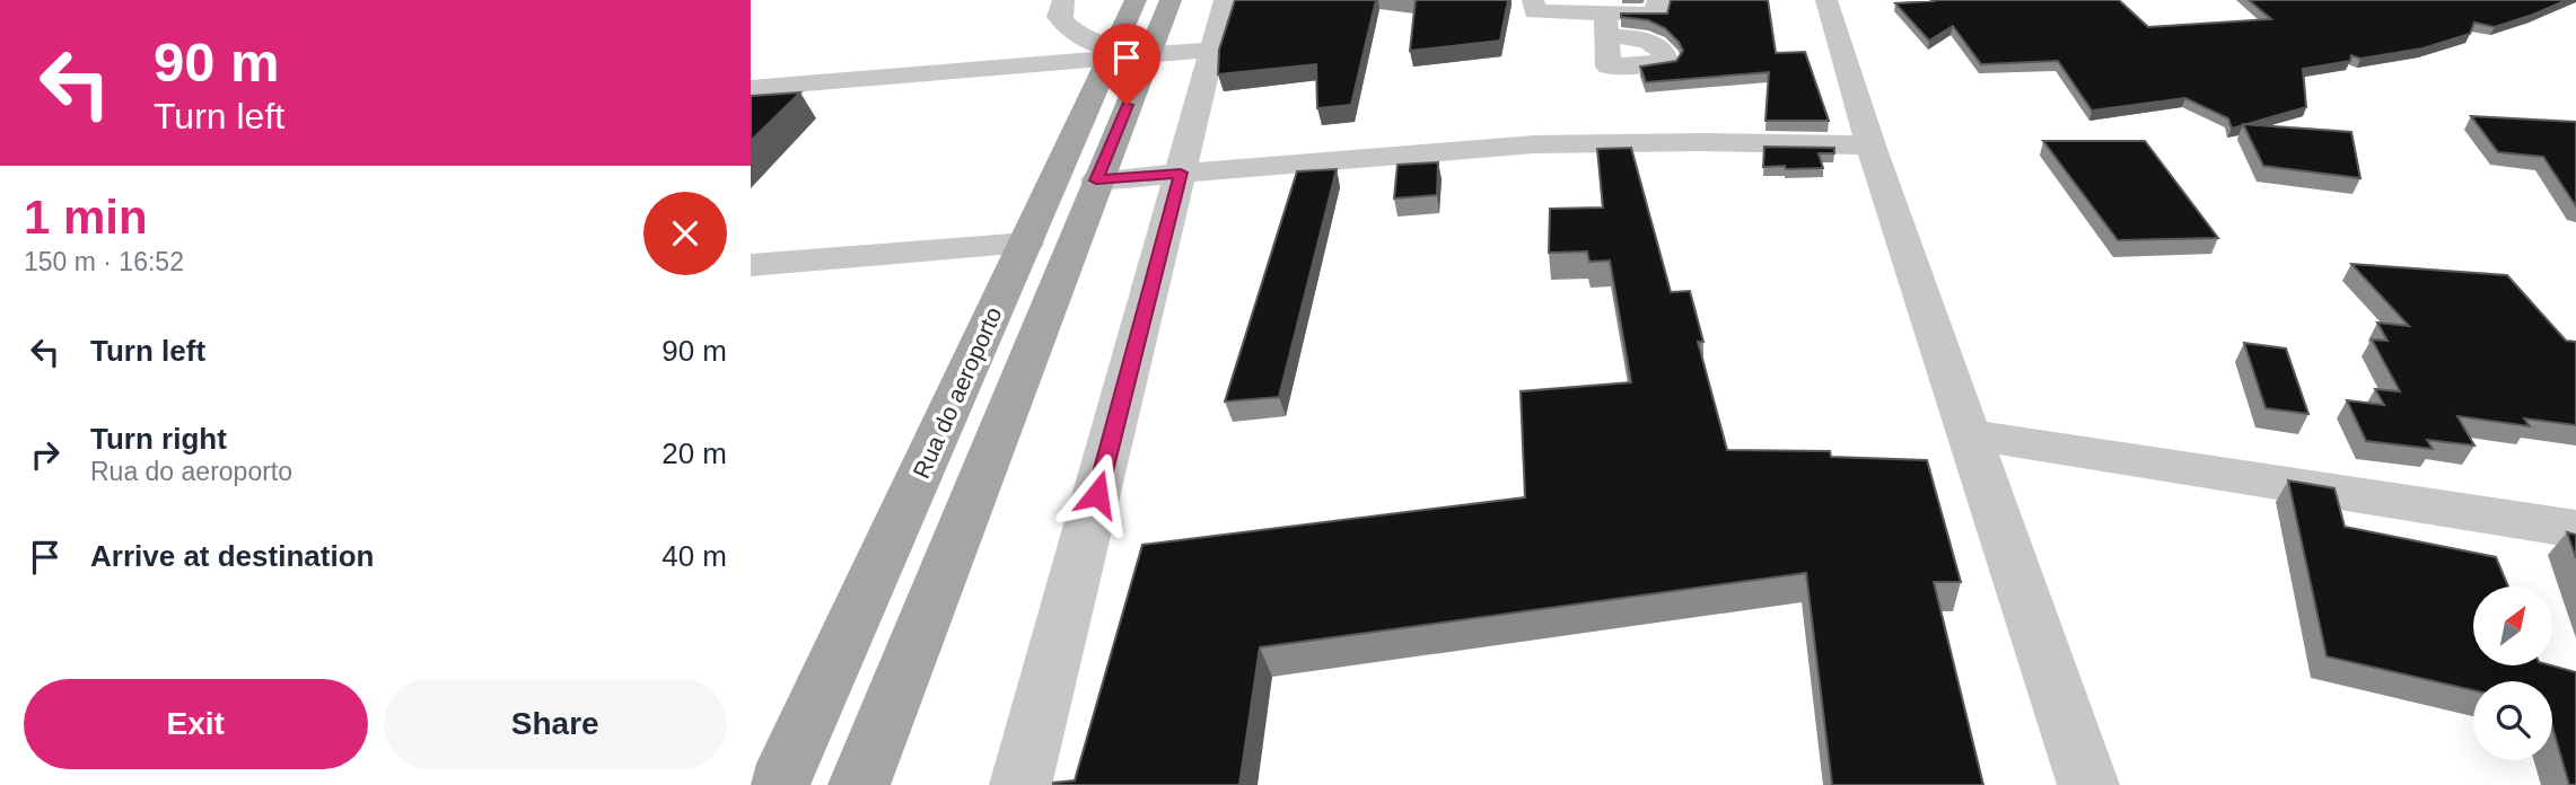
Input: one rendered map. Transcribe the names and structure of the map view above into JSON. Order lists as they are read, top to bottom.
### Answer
{
  "streets": {
    "main road": ["Rua do aeroporto"]
  },
  "north": "top right",
  "page": {
    "turn": ["90 m", "Turn left"],
    "heading": ["1 min", "150 m · 16:52"],
    "list": [
      {
        "name": "Turn left",
        "value": "90 m"
      },
      {
        "name": "Turn right",
        "note": "Rua do aeroporto",
        "value": "20 m"
      },
      {
        "name": "Arrive at destination",
        "value": "40 m"
      }
    ],
    "buttons": ["Exit", "Share"]
  }
}
